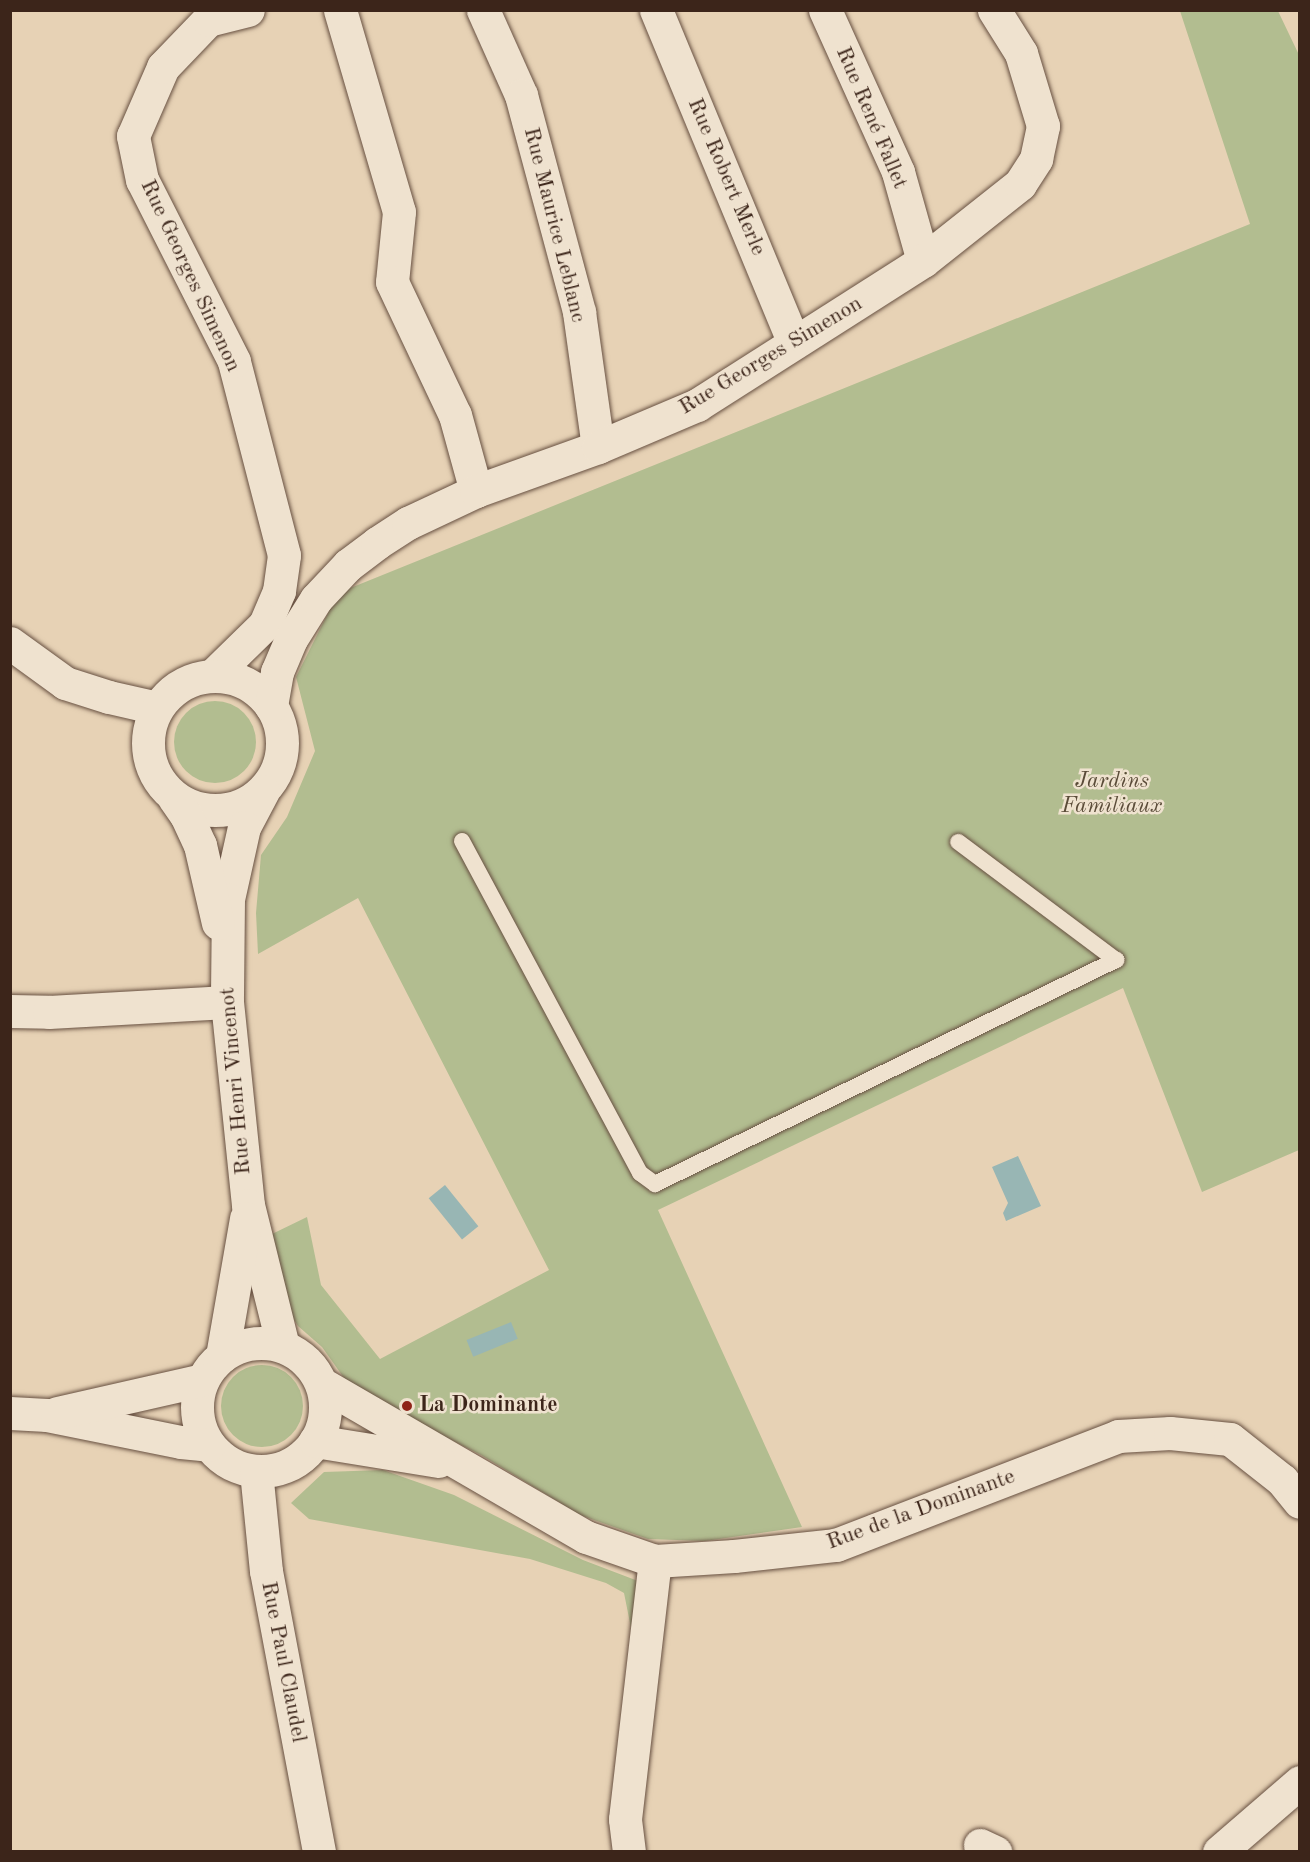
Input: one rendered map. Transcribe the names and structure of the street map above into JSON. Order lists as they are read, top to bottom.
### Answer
{
  "streets": {
    "street": [
      "Rue René Fallet",
      "Rue Robert Merle",
      "Rue Maurice Leblanc",
      "Rue Georges Simenon",
      "Rue Henri Vincenot",
      "Rue de la Dominante",
      "Rue Paul Claudel"
    ]
  },
  "crossings": [
    ["Rue René Fallet", "Rue Georges Simenon"],
    ["Rue Robert Merle", "Rue Georges Simenon"],
    ["Rue Maurice Leblanc", "Rue Georges Simenon"],
    ["Rue Georges Simenon", "Rue Henri Vincenot"],
    ["Rue Henri Vincenot", "Rue de la Dominante"],
    ["Rue Henri Vincenot", "Rue Paul Claudel"],
    ["Rue de la Dominante", "Rue Paul Claudel"]
  ],
  "parks": ["Jardins Familiaux"],
  "places": ["La Dominante"]
}
